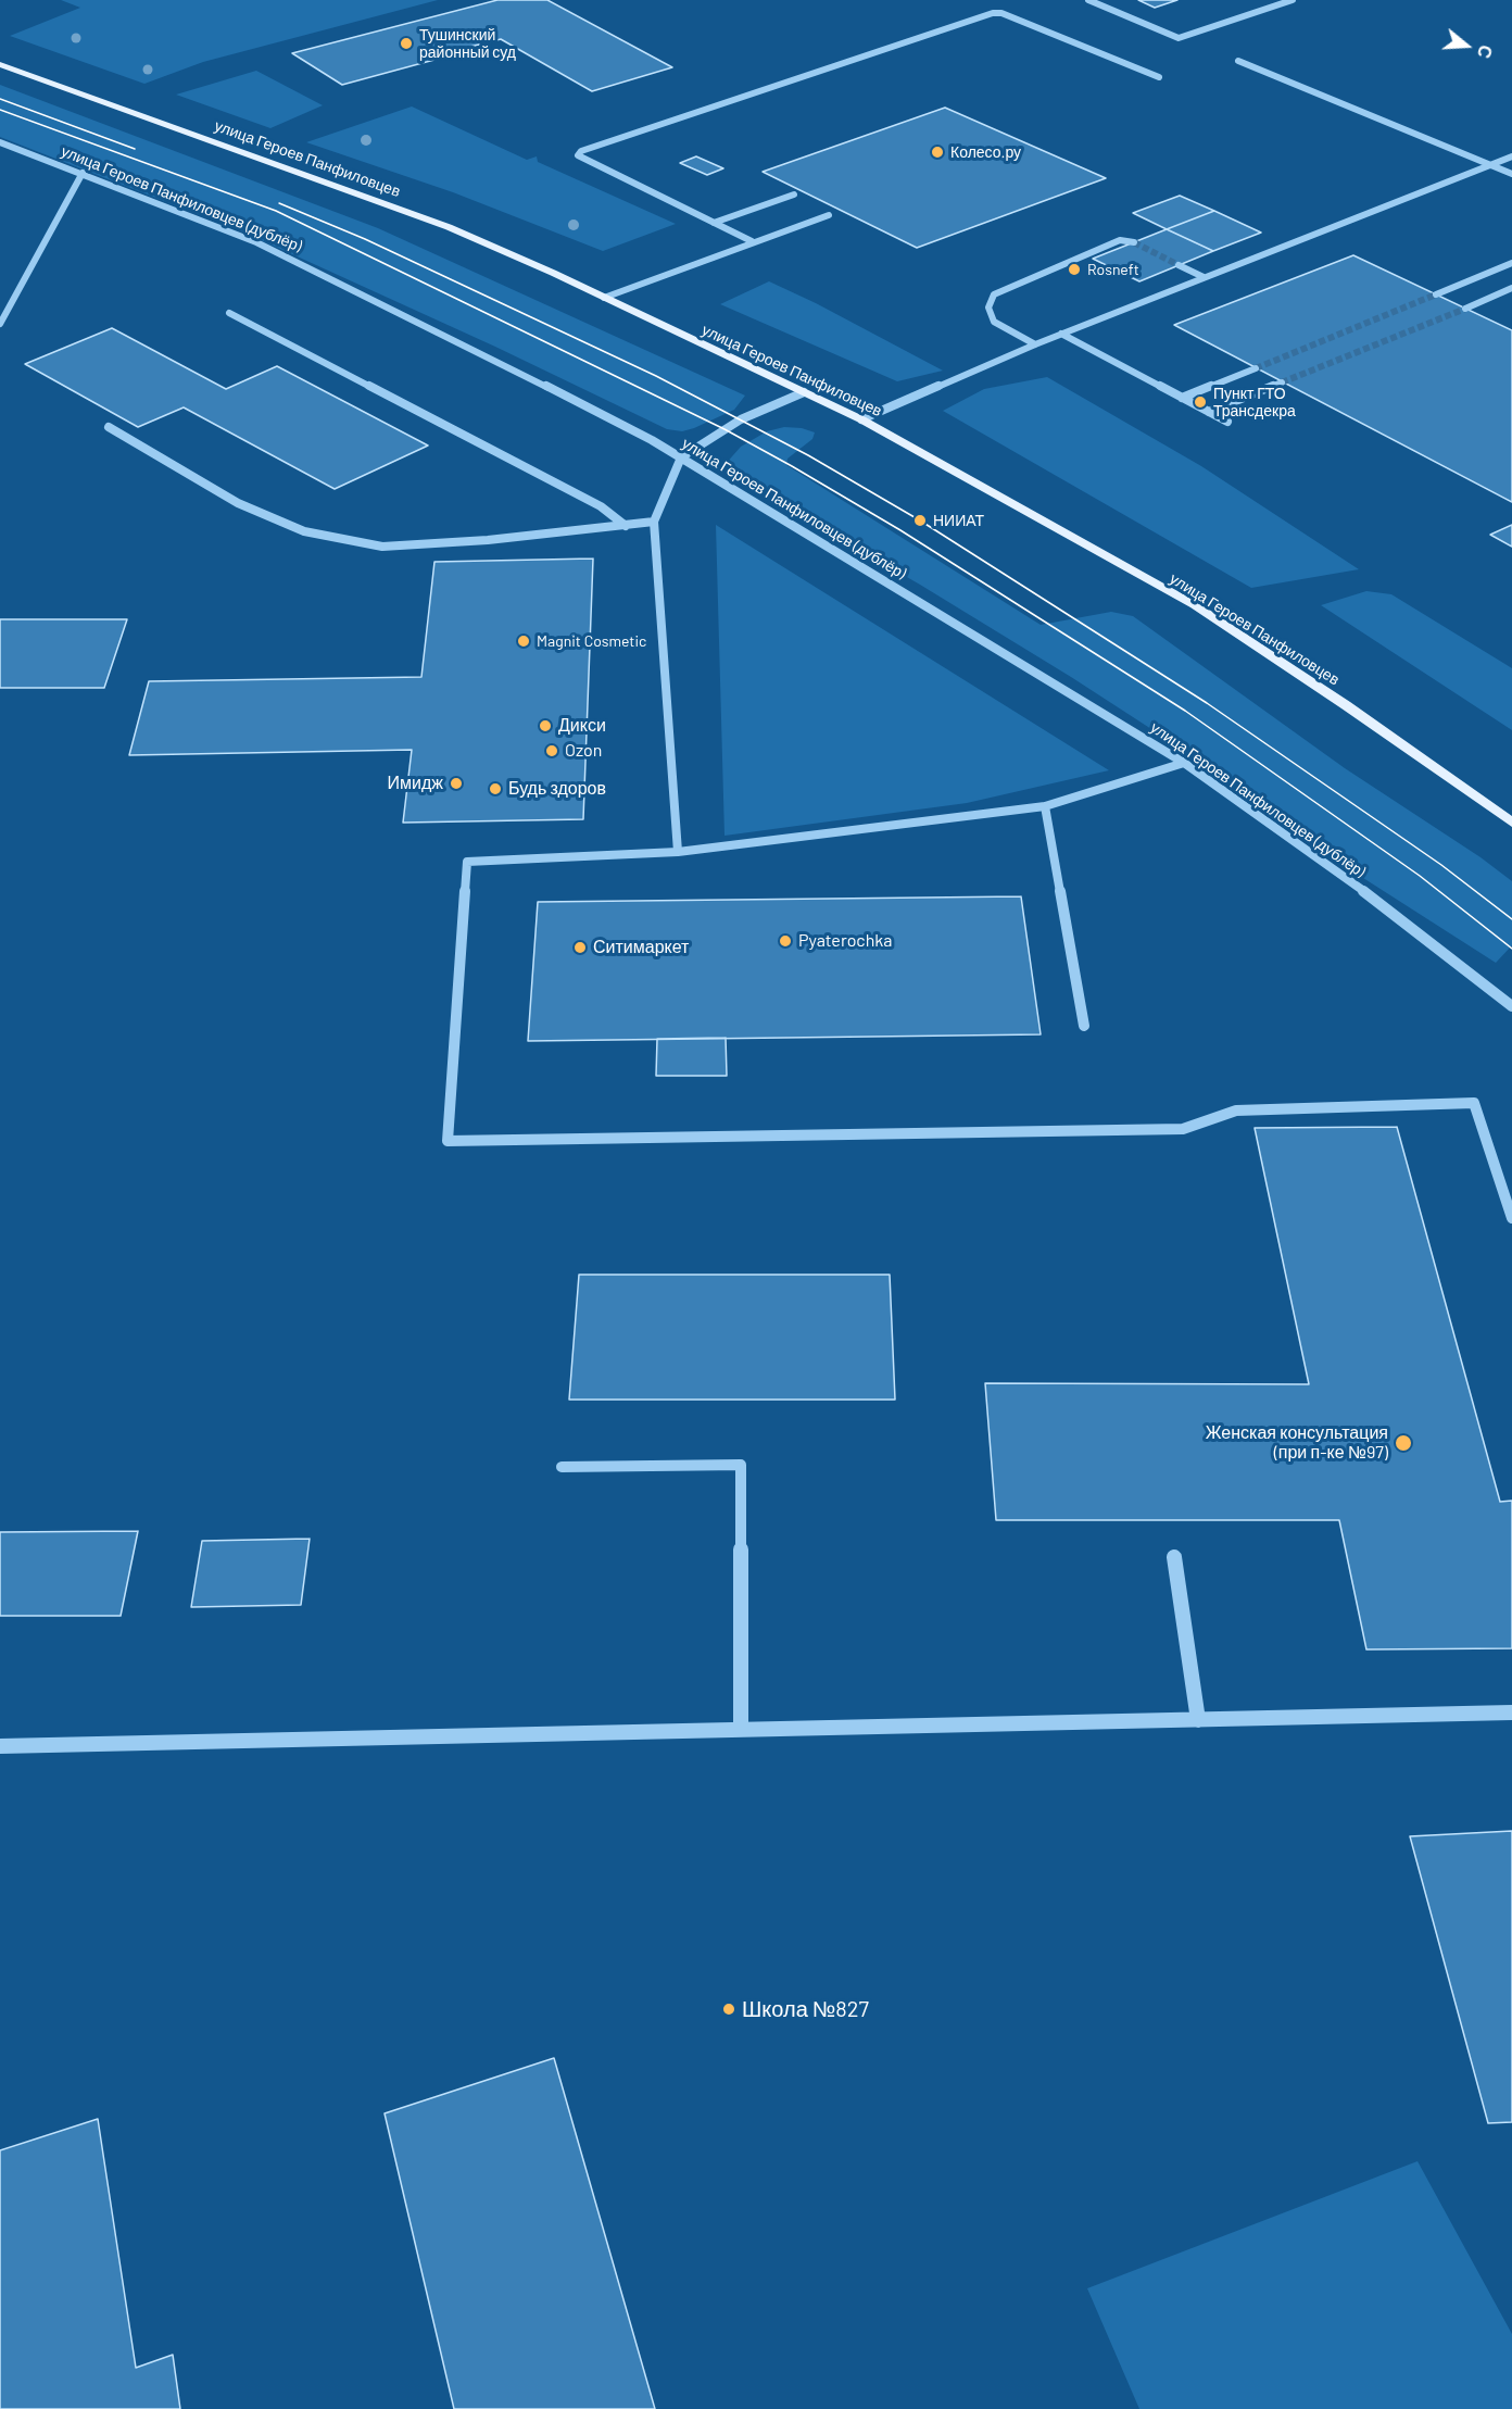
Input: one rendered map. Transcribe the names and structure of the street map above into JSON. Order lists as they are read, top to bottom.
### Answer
{
  "streets": {
    "main road": ["улица Героев Панфиловцев"],
    "street": ["улица Героев Панфиловцев (дублёр)"]
  },
  "places": [
    "Тушинский районный суд",
    "Колесо.ру",
    "Rosneft",
    "Пункт ГТО Трансдекра",
    "НИИАТ",
    "Magnit Cosmetic",
    "Дикси",
    "Ozon",
    "Имидж",
    "Будь здоров",
    "Pyaterochka",
    "Ситимаркет",
    "Женская консультация (при п-ке №97)",
    "Школа №827"
  ],
  "north": "right"
}
